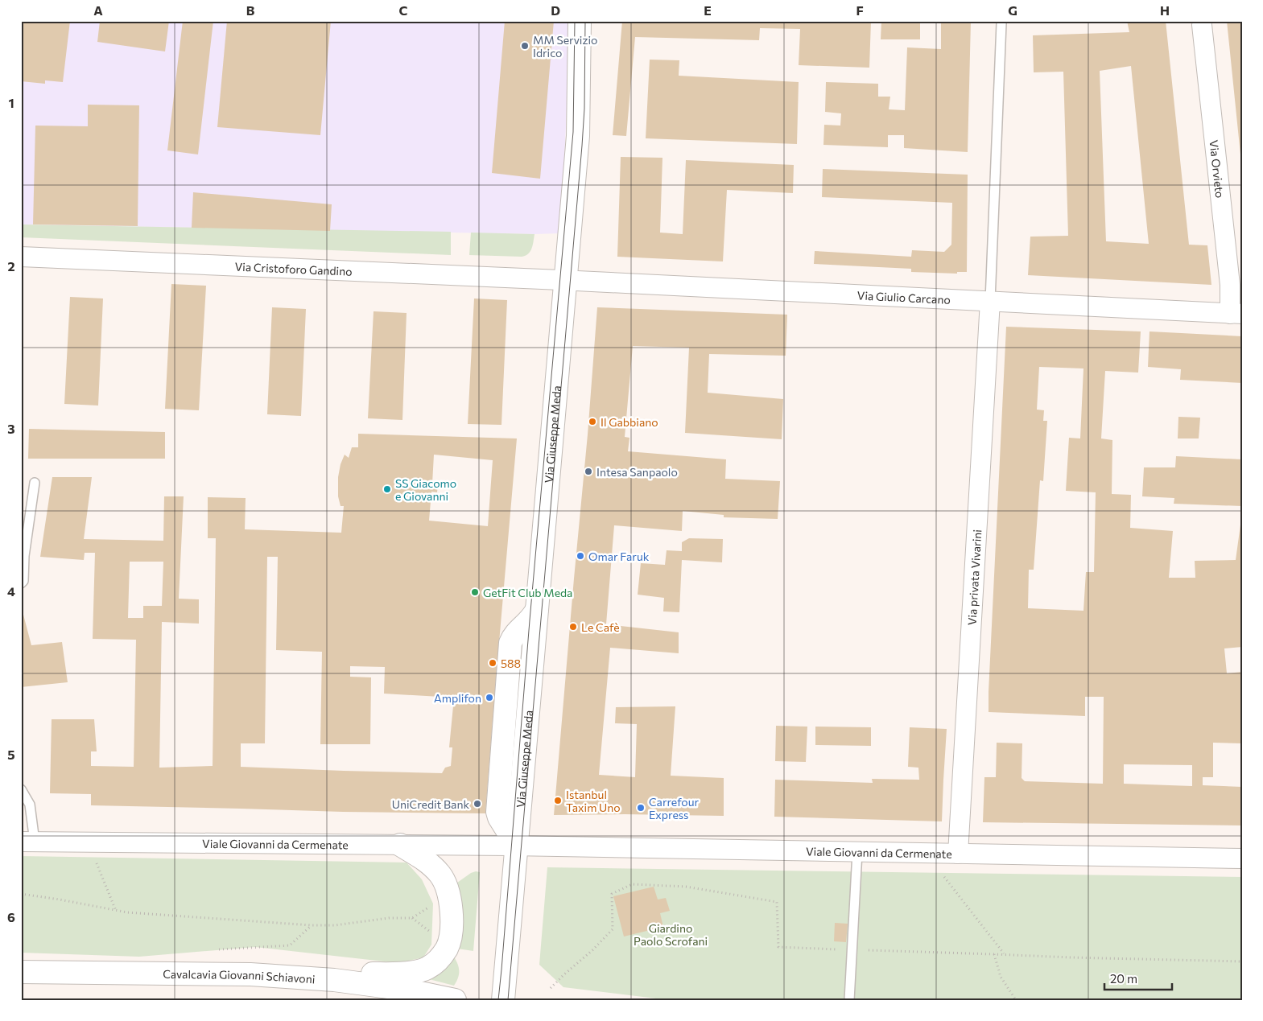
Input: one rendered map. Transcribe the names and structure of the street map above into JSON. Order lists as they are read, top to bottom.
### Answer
{
  "streets": {
    "street": [
      "Via Orvieto",
      "Via Cristoforo Gandino",
      "Via Giulio Carcano",
      "Via Giuseppe Meda",
      "Via privata Vivarini",
      "Viale Giovanni da Cermenate",
      "Cavalcavia Giovanni Schiavoni"
    ]
  },
  "crossings": [
    ["Via Orvieto", "Via Giulio Carcano"],
    ["Via Cristoforo Gandino", "Via Giulio Carcano"],
    ["Via Cristoforo Gandino", "Via Giuseppe Meda"],
    ["Via Giulio Carcano", "Via Giuseppe Meda"],
    ["Via Giulio Carcano", "Via privata Vivarini"],
    ["Via Giuseppe Meda", "Viale Giovanni da Cermenate"],
    ["Via privata Vivarini", "Viale Giovanni da Cermenate"]
  ],
  "parks": ["Giardino Paolo Scrofani"],
  "places": [
    "MM Servizio Idrico",
    "Il Gabbiano",
    "Intesa Sanpaolo",
    "SS Giacomo e Giovanni",
    "Omar Faruk",
    "GetFit Club Meda",
    "Le Cafè",
    "588",
    "Amplifon",
    "Istanbul Taxim Uno",
    "UniCredit Bank",
    "Carrefour Express"
  ],
  "scale_bar": "20 m",
  "grid": {
    "columns": [
      "A",
      "B",
      "C",
      "D",
      "E",
      "F",
      "G",
      "H"
    ],
    "rows": [
      "1",
      "2",
      "3",
      "4",
      "5",
      "6"
    ]
  }
}
